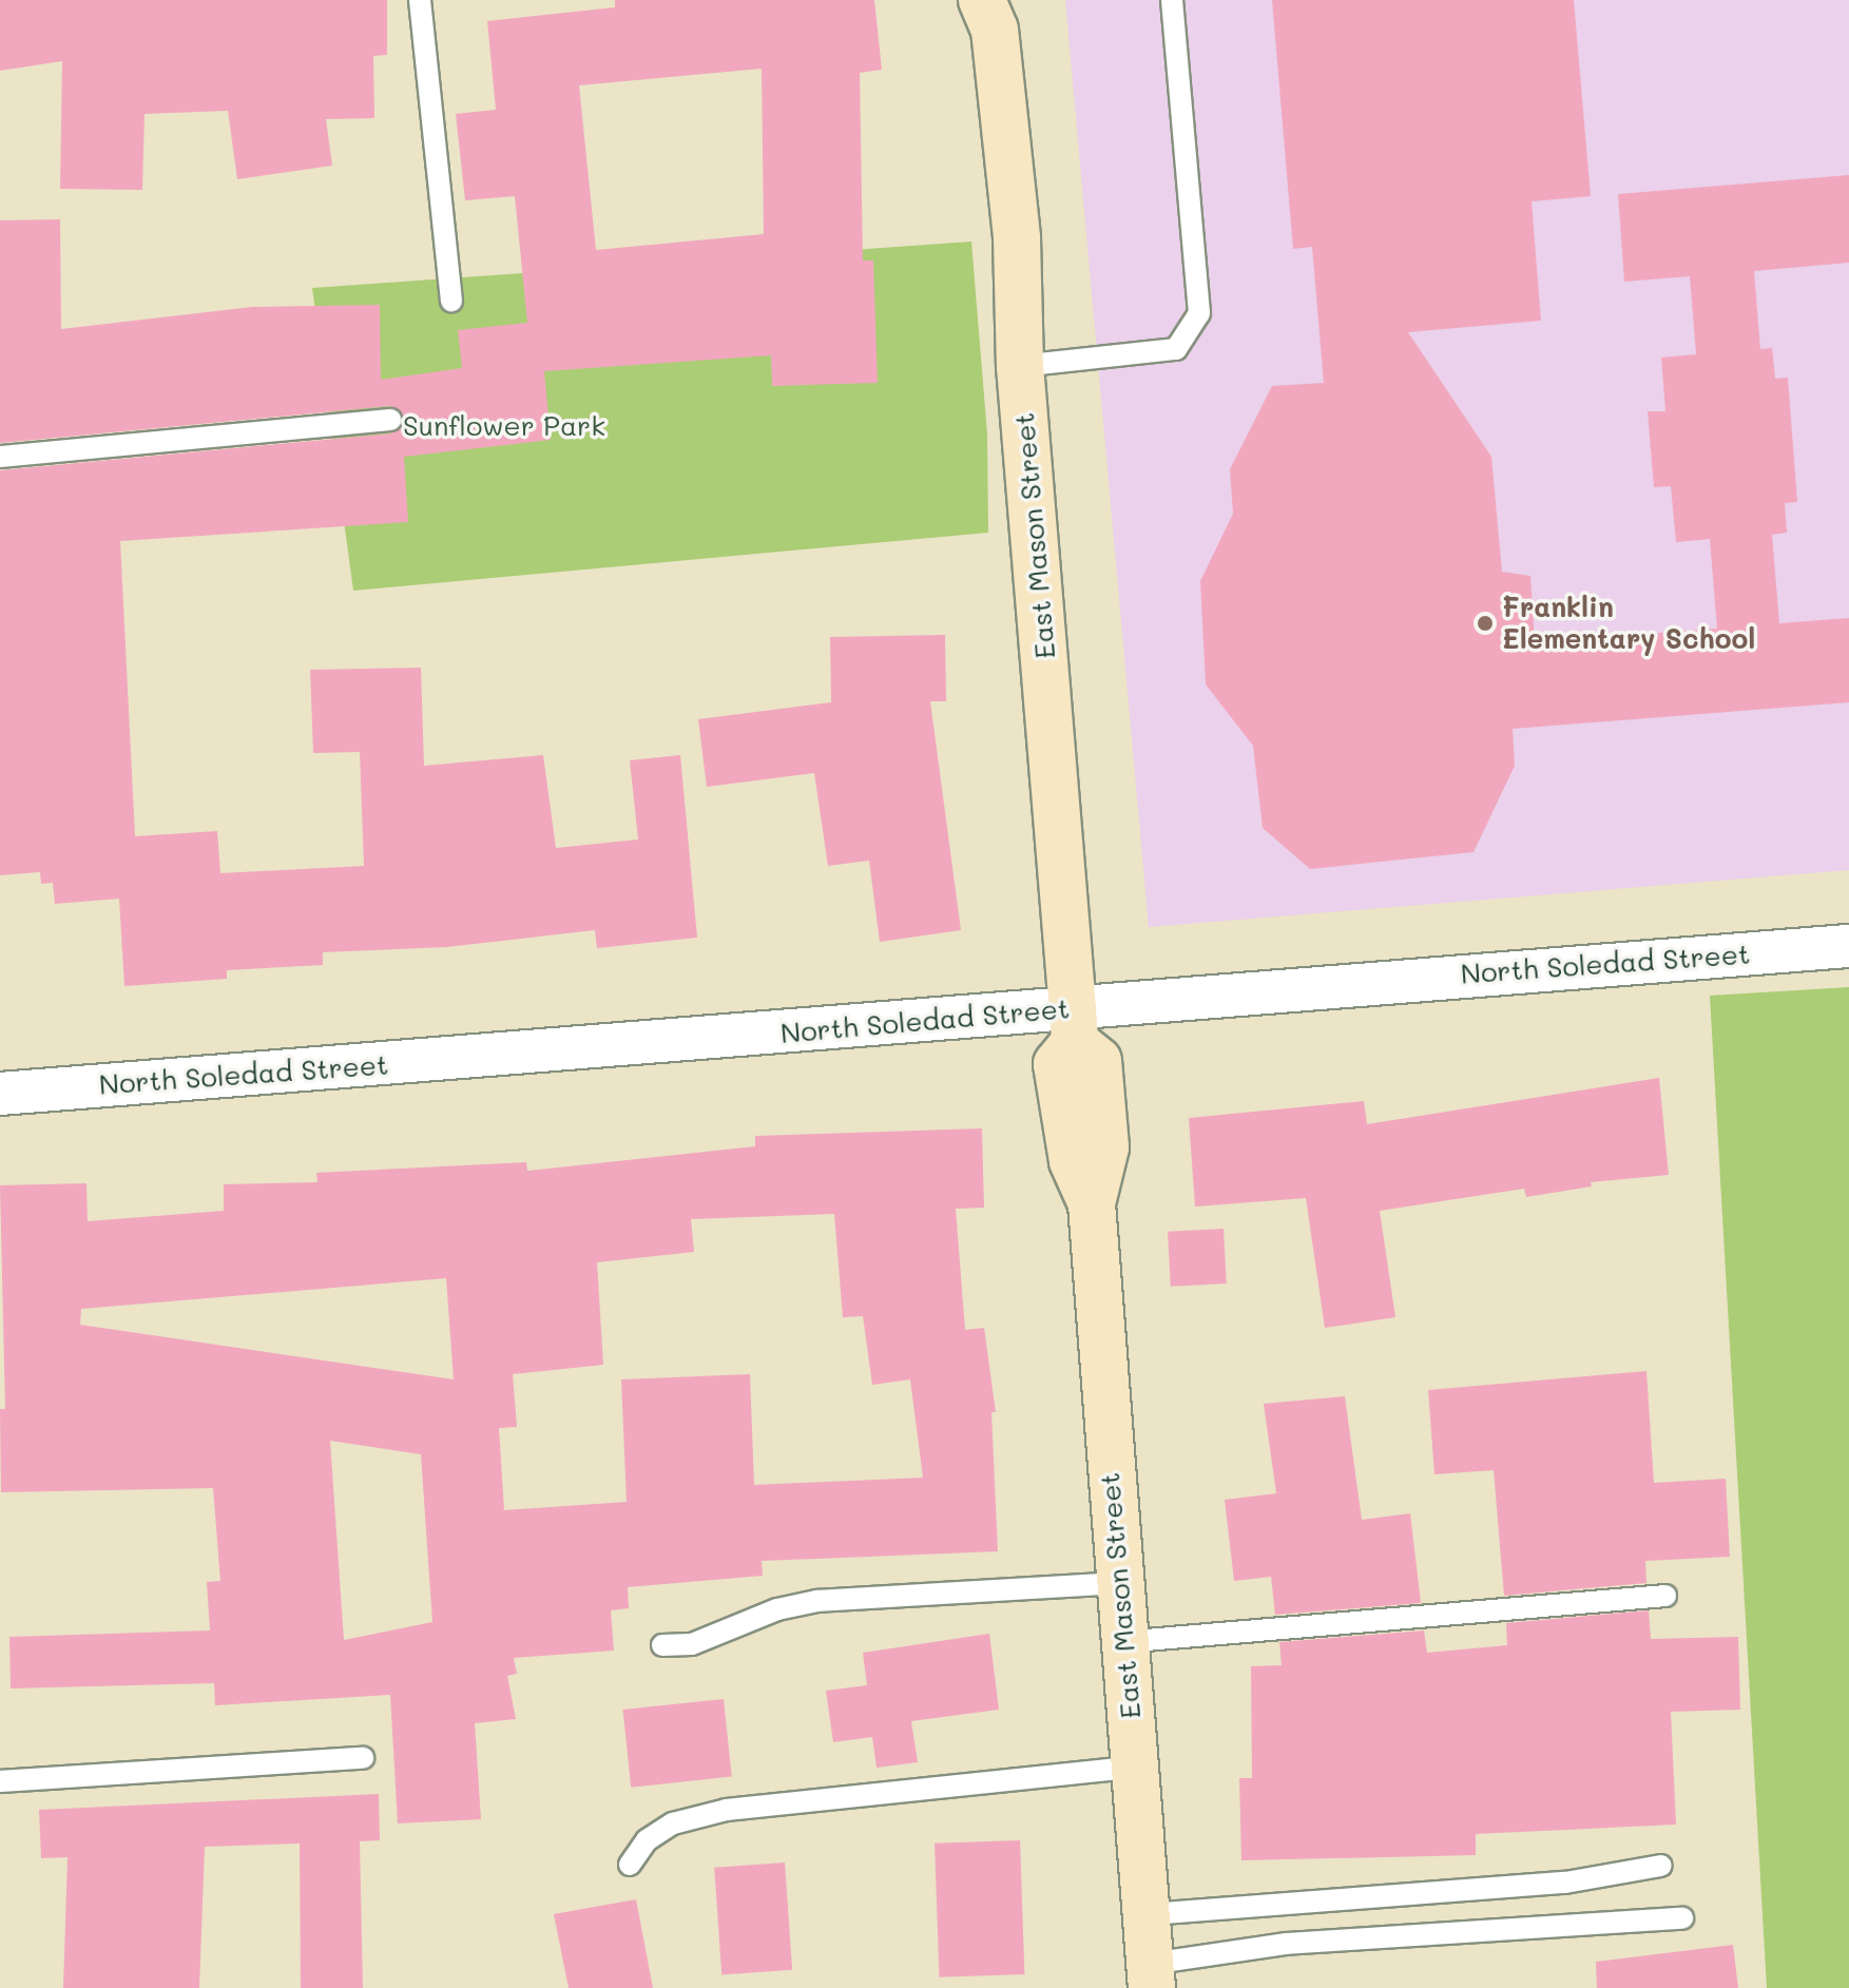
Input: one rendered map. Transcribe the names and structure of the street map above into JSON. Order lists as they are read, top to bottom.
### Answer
{
  "streets": {
    "street": ["East Mason Street", "North Soledad Street"]
  },
  "crossings": [
    ["East Mason Street", "North Soledad Street"]
  ],
  "parks": ["Sunflower Park"],
  "places": ["Franklin Elementary School"]
}
